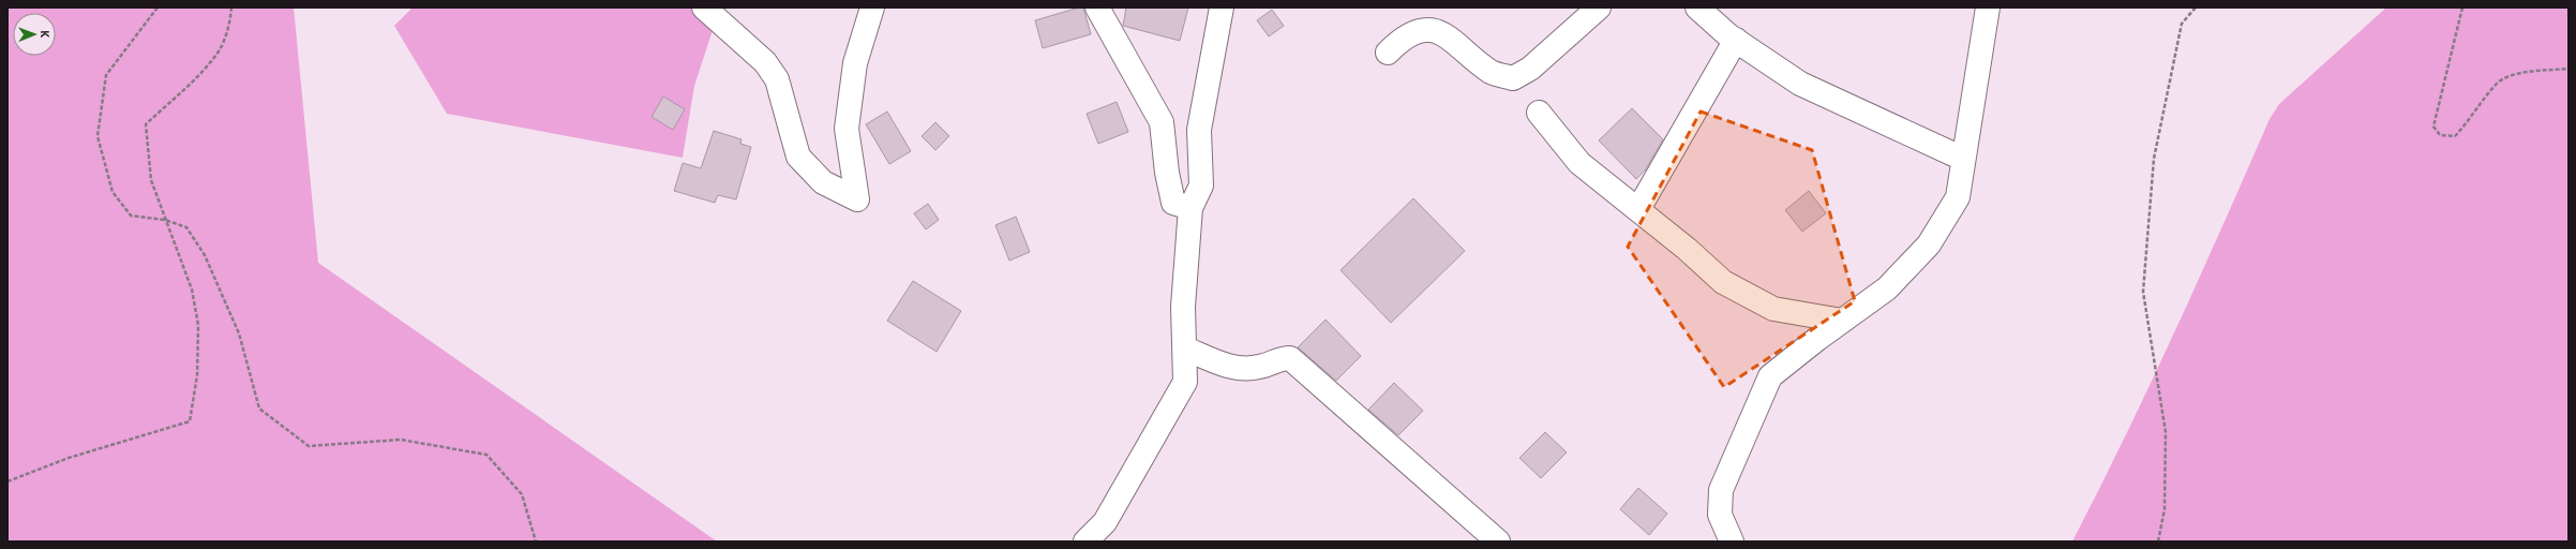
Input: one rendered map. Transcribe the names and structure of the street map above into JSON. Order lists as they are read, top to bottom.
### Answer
{
  "north": "right"
}
